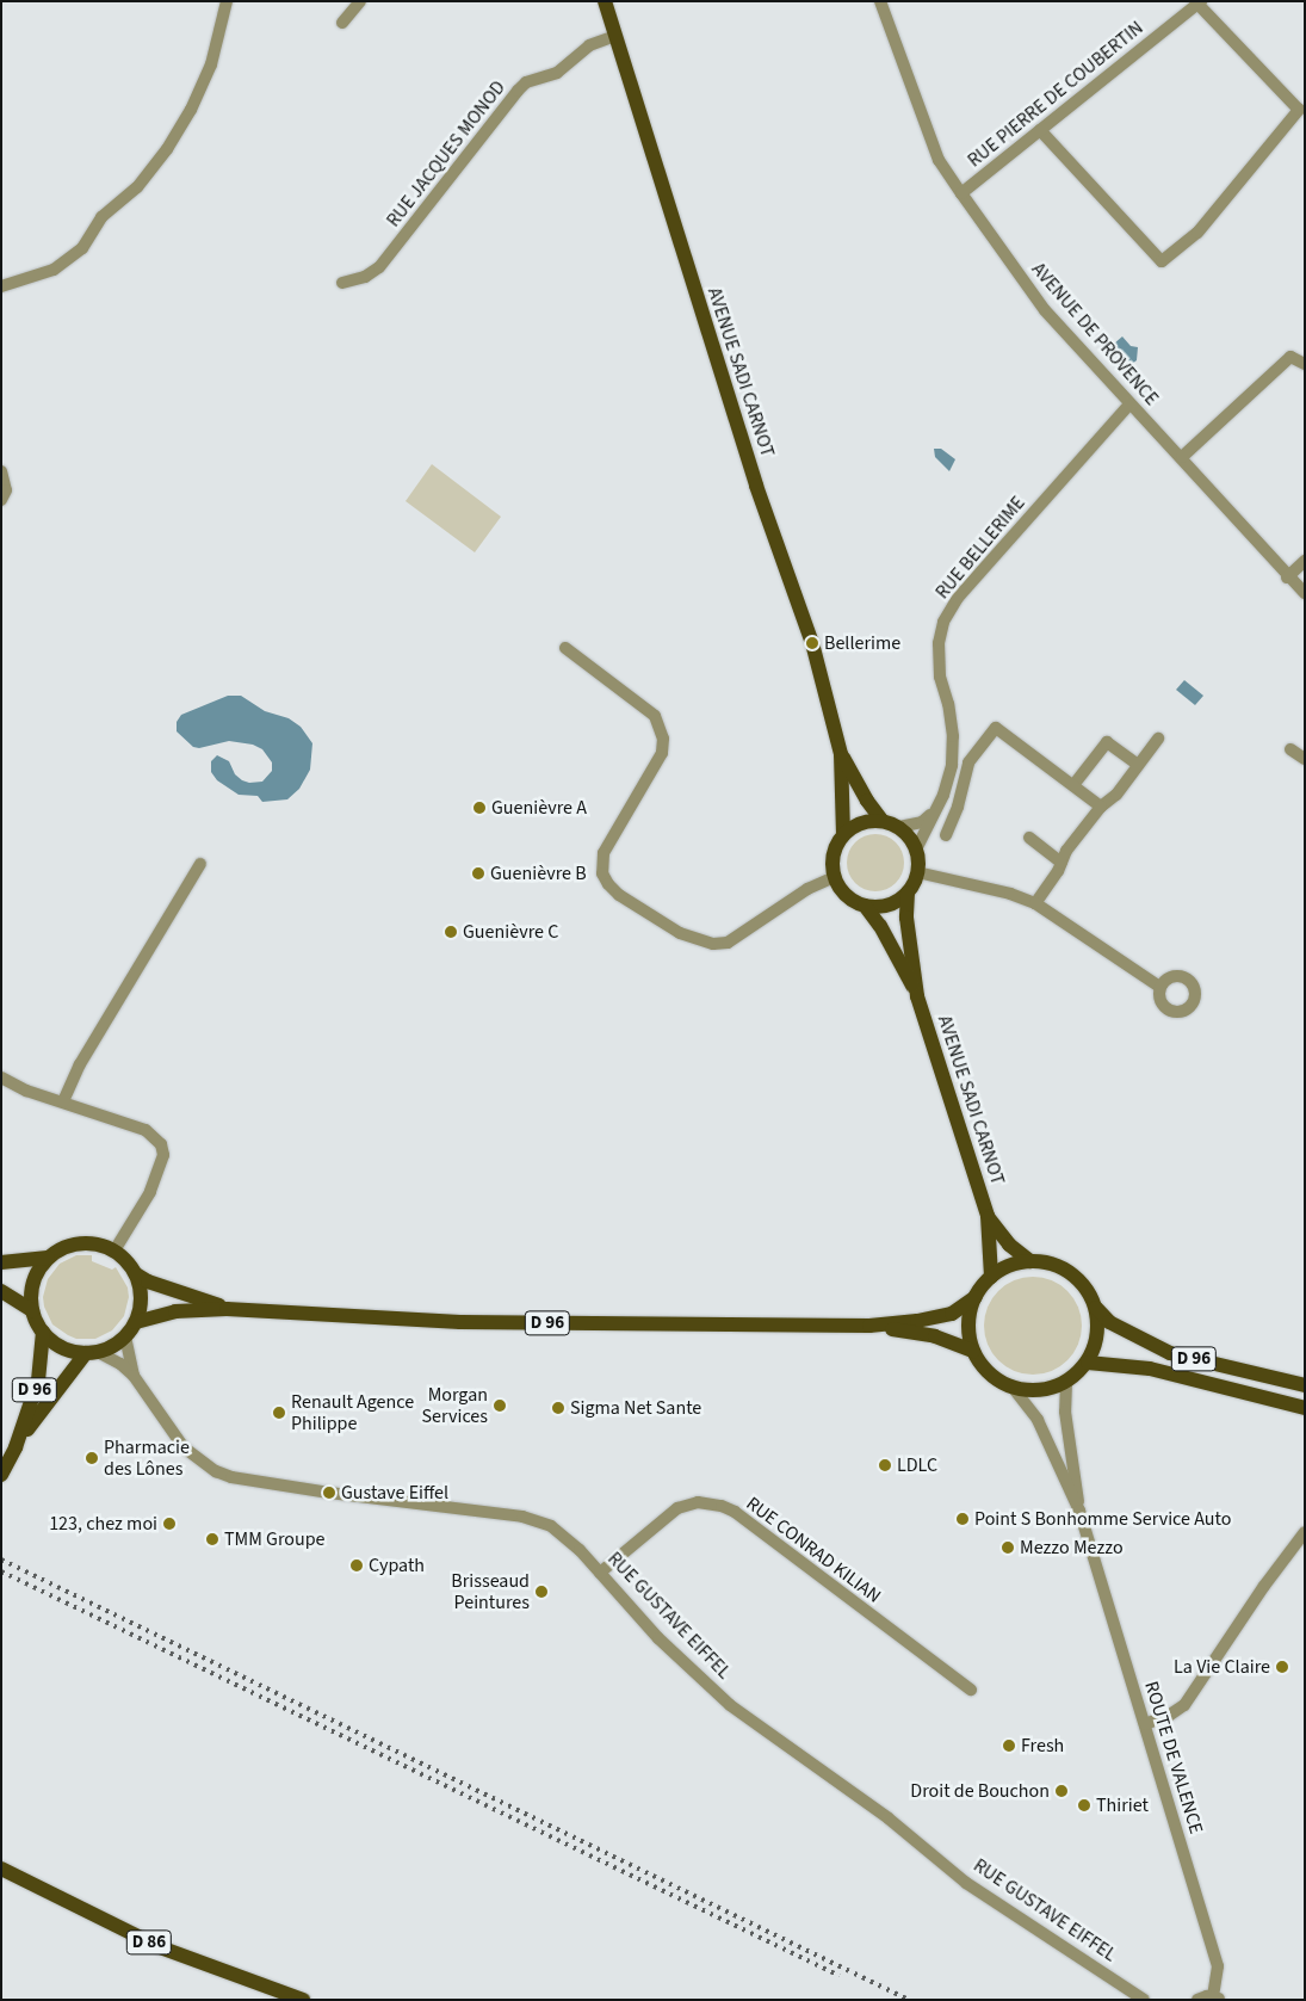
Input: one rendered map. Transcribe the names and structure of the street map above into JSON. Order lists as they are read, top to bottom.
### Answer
{
  "streets": {
    "main road": ["AVENUE SADI CARNOT", "D 96", "D 86"],
    "street": [
      "RUE PIERRE DE COUBERTIN",
      "RUE JACQUES MONOD",
      "AVENUE DE PROVENCE",
      "RUE BELLERIME",
      "RUE CONRAD KILIAN",
      "RUE GUSTAVE EIFFEL",
      "ROUTE DE VALENCE"
    ]
  },
  "crossings": [
    ["RUE PIERRE DE COUBERTIN", "AVENUE DE PROVENCE"],
    ["RUE JACQUES MONOD", "AVENUE SADI CARNOT"],
    ["AVENUE DE PROVENCE", "RUE BELLERIME"],
    ["AVENUE SADI CARNOT", "RUE BELLERIME"],
    ["AVENUE SADI CARNOT", "D 96"],
    ["D 96", "RUE GUSTAVE EIFFEL"],
    ["RUE CONRAD KILIAN", "RUE GUSTAVE EIFFEL"]
  ],
  "places": [
    "Bellerime",
    "Guenièvre A",
    "Guenièvre B",
    "Guenièvre C",
    "Morgan Services",
    "Sigma Net Sante",
    "Renault Agence Philippe",
    "Pharmacie des Lônes",
    "LDLC",
    "Gustave Eiffel",
    "Point S Bonhomme Service Auto",
    "123, chez moi",
    "TMM Groupe",
    "Mezzo Mezzo",
    "Cypath",
    "Brisseaud Peintures",
    "La Vie Claire",
    "Fresh",
    "Droit de Bouchon",
    "Thiriet"
  ]
}
